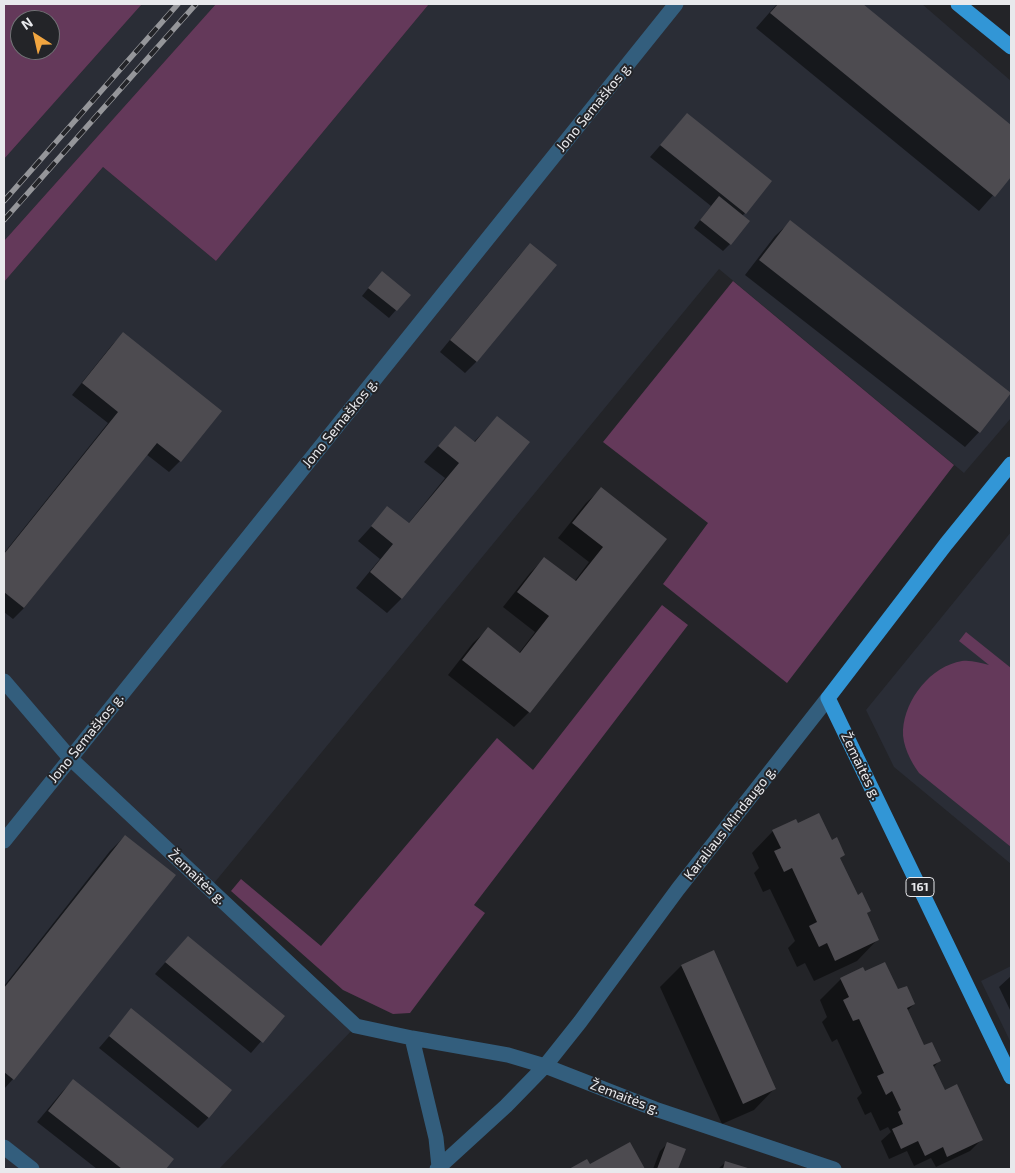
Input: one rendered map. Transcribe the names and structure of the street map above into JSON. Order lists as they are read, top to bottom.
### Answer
{
  "streets": {
    "main road": ["Žemaitės g.", "Karaliaus Mindaugo g.", "161"],
    "street": ["Jono Semaškos g."]
  },
  "crossings": [
    ["Jono Semaškos g.", "Žemaitės g."],
    ["Žemaitės g.", "Karaliaus Mindaugo g."]
  ],
  "north": "top left"
}
